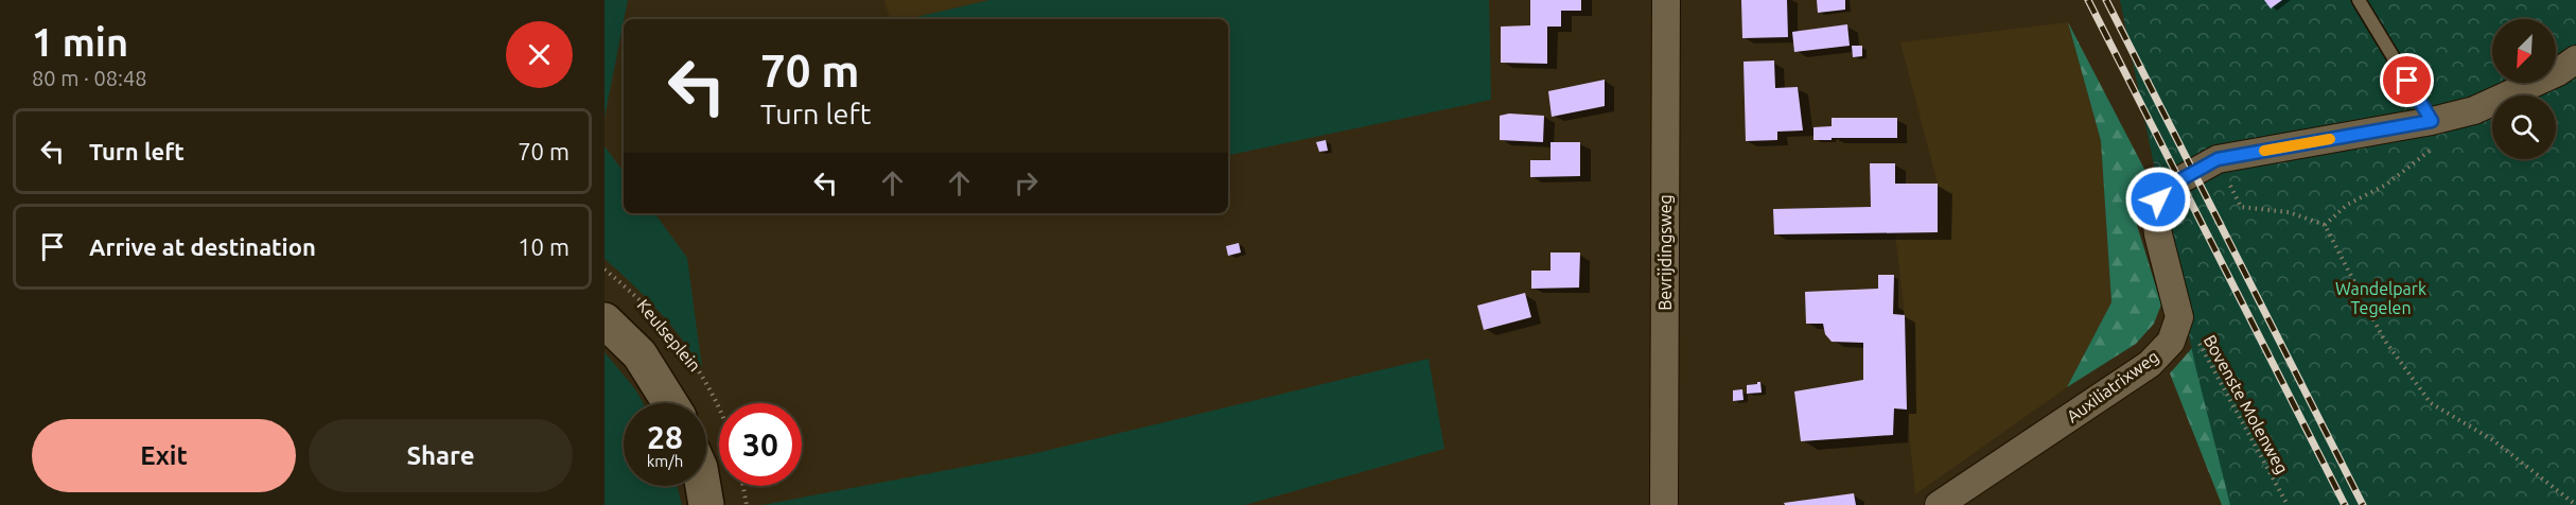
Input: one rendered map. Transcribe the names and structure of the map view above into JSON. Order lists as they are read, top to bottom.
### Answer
{
  "streets": {
    "main road": ["Keulseplein"],
    "street": ["Bevrijdingsweg", "Auxiliatrixweg"],
    "path": ["Bovenste Molenweg"]
  },
  "crossings": [
    ["Auxiliatrixweg", "Bovenste Molenweg"]
  ],
  "parks": ["Wandelpark Tegelen"],
  "north": "bottom left",
  "page": {
    "heading": ["1 min", "80 m · 08:48"],
    "turn": ["70 m", "Turn left"],
    "list": [
      {
        "name": "Turn left",
        "value": "70 m"
      },
      {
        "name": "Arrive at destination",
        "value": "10 m"
      }
    ],
    "speed": "28 km/h",
    "limit": "30",
    "buttons": ["Exit", "Share"]
  }
}
